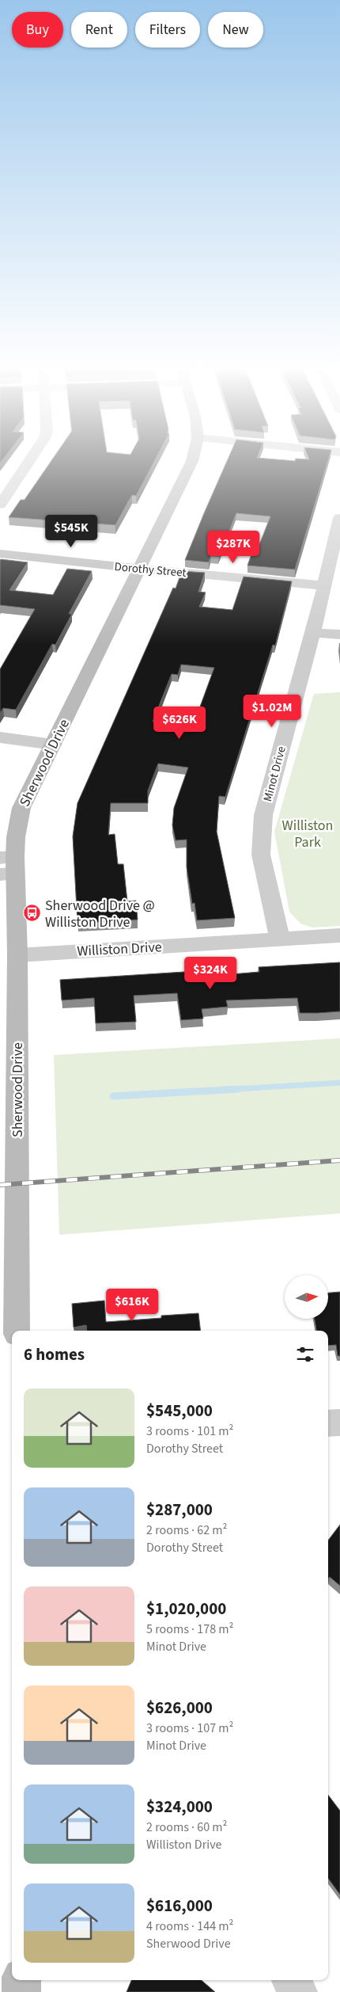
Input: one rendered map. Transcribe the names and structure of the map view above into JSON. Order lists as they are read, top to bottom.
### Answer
{
  "streets": {
    "street": [
      "Dorothy Street",
      "Sherwood Drive",
      "Minot Drive",
      "Williston Drive"
    ]
  },
  "crossings": [
    ["Dorothy Street", "Sherwood Drive"],
    ["Dorothy Street", "Minot Drive"],
    ["Sherwood Drive", "Williston Drive"],
    ["Minot Drive", "Williston Drive"]
  ],
  "parks": ["Williston Park"],
  "places": {
    "bus stop": ["Sherwood Drive @ Williston Drive"]
  },
  "north": "right",
  "page": {
    "chip": [
      "Buy",
      "Rent",
      "Filters",
      "New"
    ],
    "price": [
      "$545K",
      "$287K",
      "$1.02M",
      "$626K",
      "$324K",
      "$616K"
    ],
    "heading": "6 homes",
    "list": [
      {
        "name": "$545,000",
        "note": "3 rooms · 101 m² · Dorothy Street"
      },
      {
        "name": "$287,000",
        "note": "2 rooms · 62 m² · Dorothy Street"
      },
      {
        "name": "$1,020,000",
        "note": "5 rooms · 178 m² · Minot Drive"
      },
      {
        "name": "$626,000",
        "note": "3 rooms · 107 m² · Minot Drive"
      },
      {
        "name": "$324,000",
        "note": "2 rooms · 60 m² · Williston Drive"
      },
      {
        "name": "$616,000",
        "note": "4 rooms · 144 m² · Sherwood Drive"
      }
    ]
  }
}
